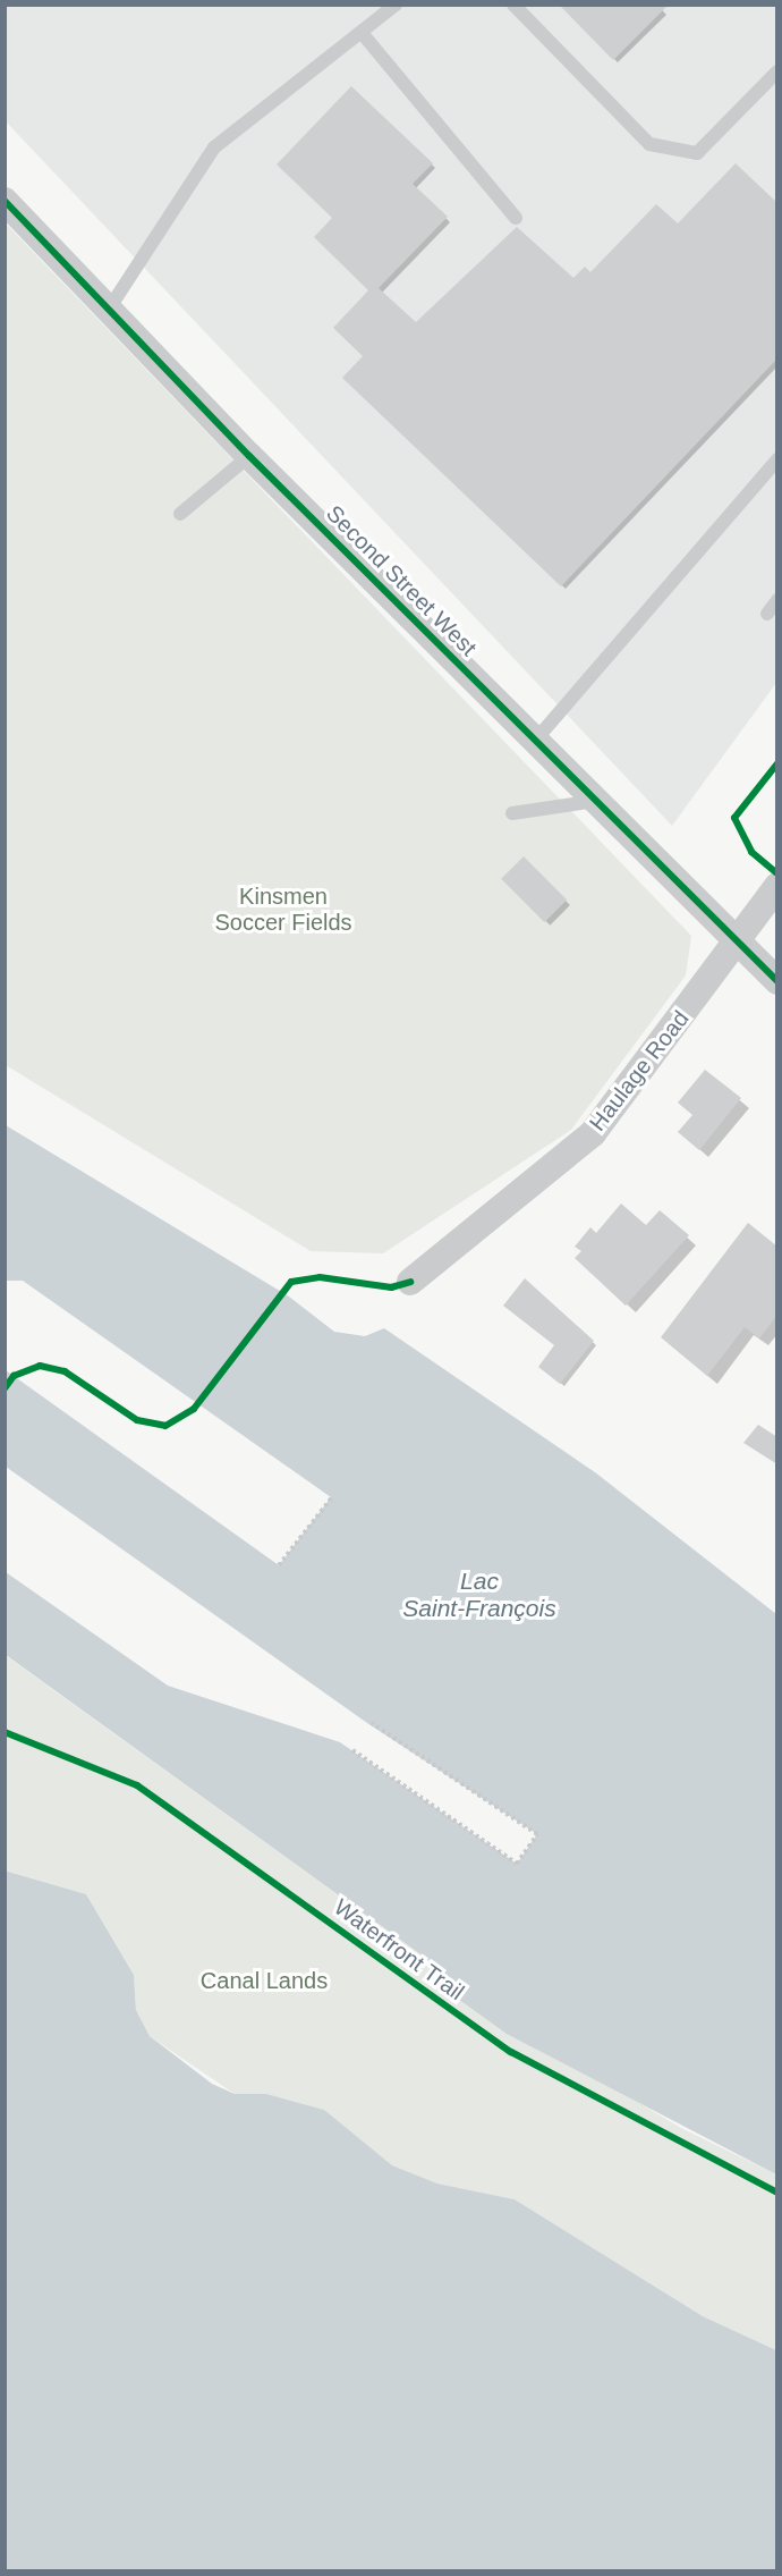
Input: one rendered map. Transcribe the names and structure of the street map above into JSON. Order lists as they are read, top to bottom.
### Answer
{
  "streets": {
    "street": ["Second Street West", "Haulage Road"],
    "cycle path": ["Waterfront Trail"]
  },
  "crossings": [
    ["Second Street West", "Haulage Road"]
  ],
  "water": ["Lac Saint-François"],
  "parks": ["Kinsmen Soccer Fields", "Canal Lands"]
}
